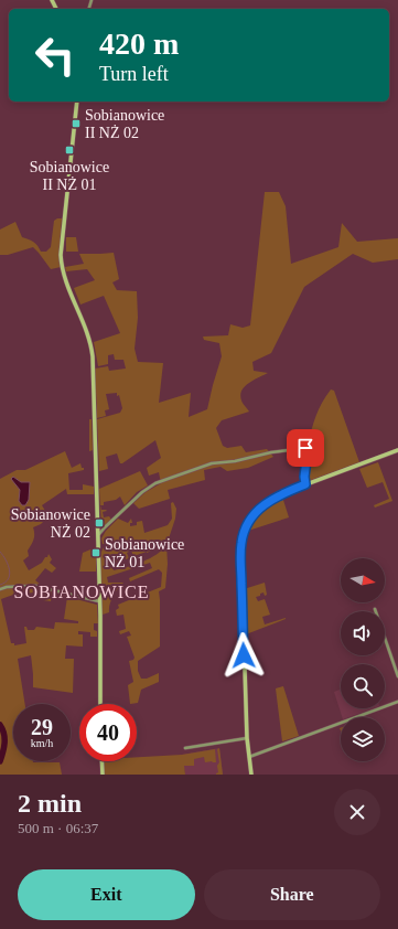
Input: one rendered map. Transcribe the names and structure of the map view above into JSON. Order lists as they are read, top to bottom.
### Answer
{
  "districts": ["SOBIANOWICE"],
  "places": {
    "transit": [
      "Sobianowice II NŻ 02",
      "Sobianowice II NŻ 01",
      "Sobianowice NŻ 02",
      "Sobianowice NŻ 01"
    ]
  },
  "north": "right",
  "page": {
    "turn": ["420 m", "Turn left"],
    "speed": "29 km/h",
    "limit": "40",
    "heading": ["2 min", "500 m · 06:37"],
    "buttons": ["Exit", "Share"]
  }
}
